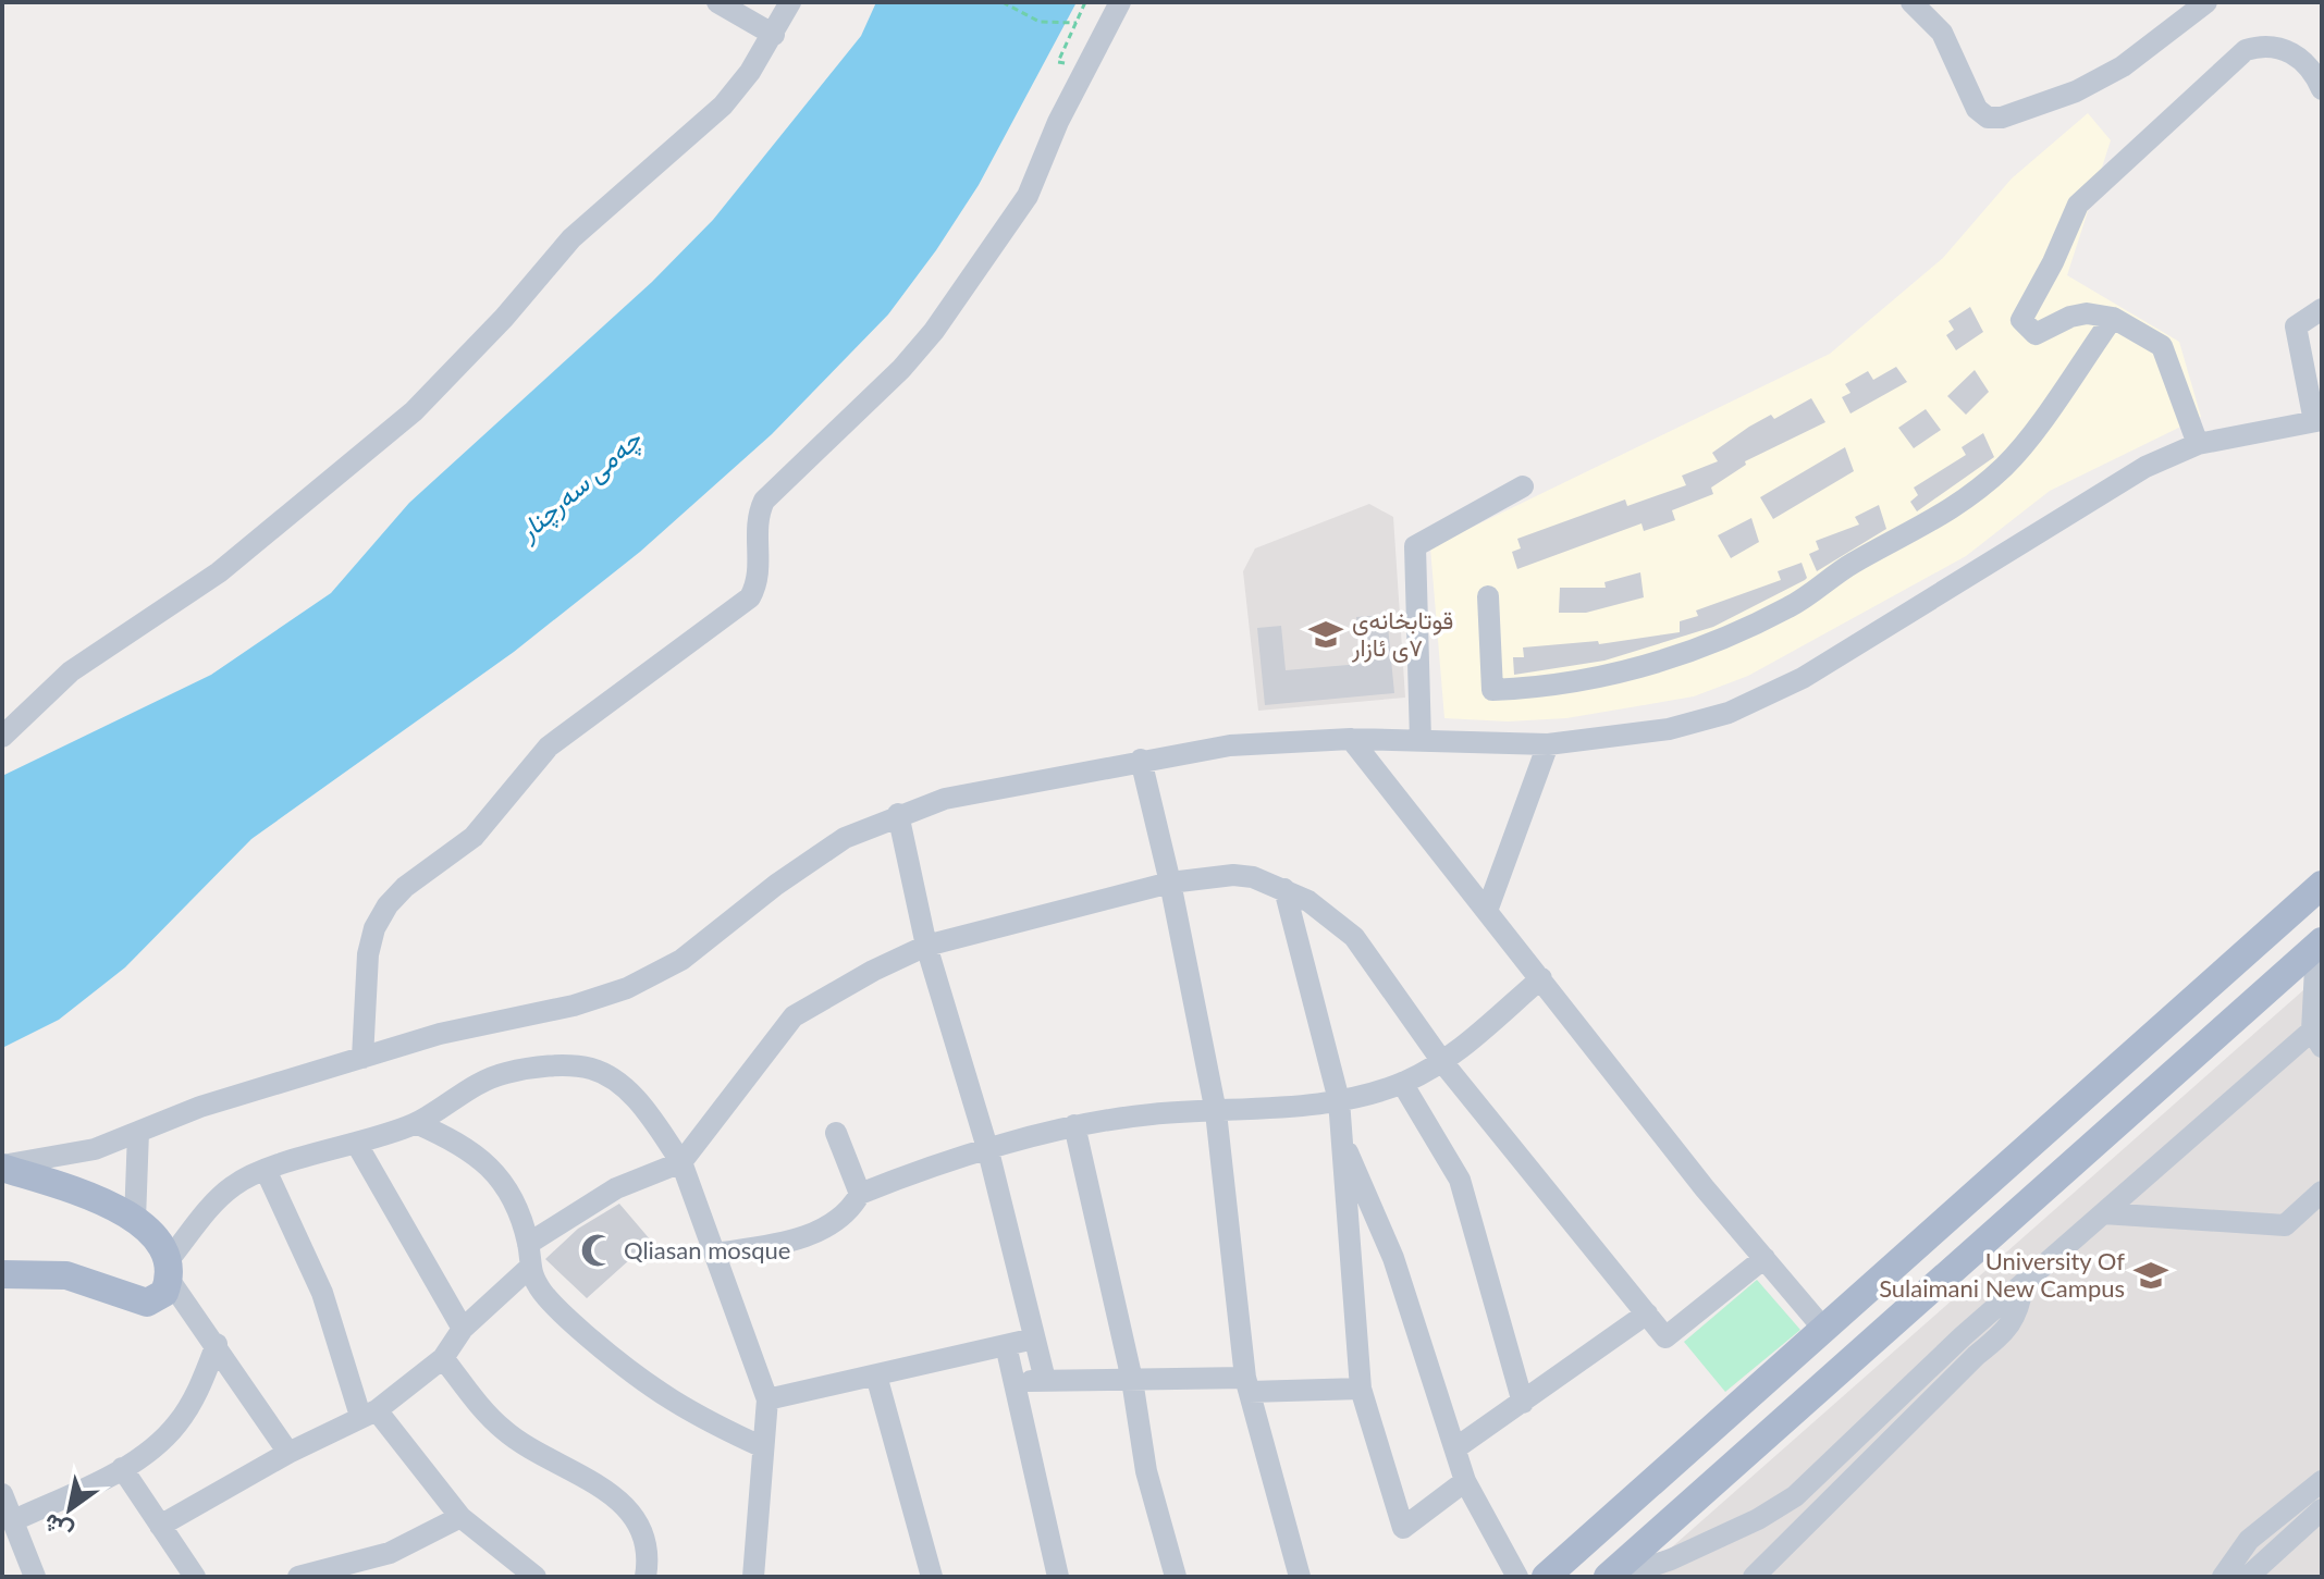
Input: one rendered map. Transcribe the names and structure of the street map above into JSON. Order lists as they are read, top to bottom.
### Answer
{
  "water": ["چەمی سەرچنار"],
  "places": {
    "school or university": ["قوتابخانەی ٧ی ئازار", "University Of Sulaimani New Campus"],
    "mosque": ["Qliasan mosque"]
  },
  "north": "bottom left"
}
